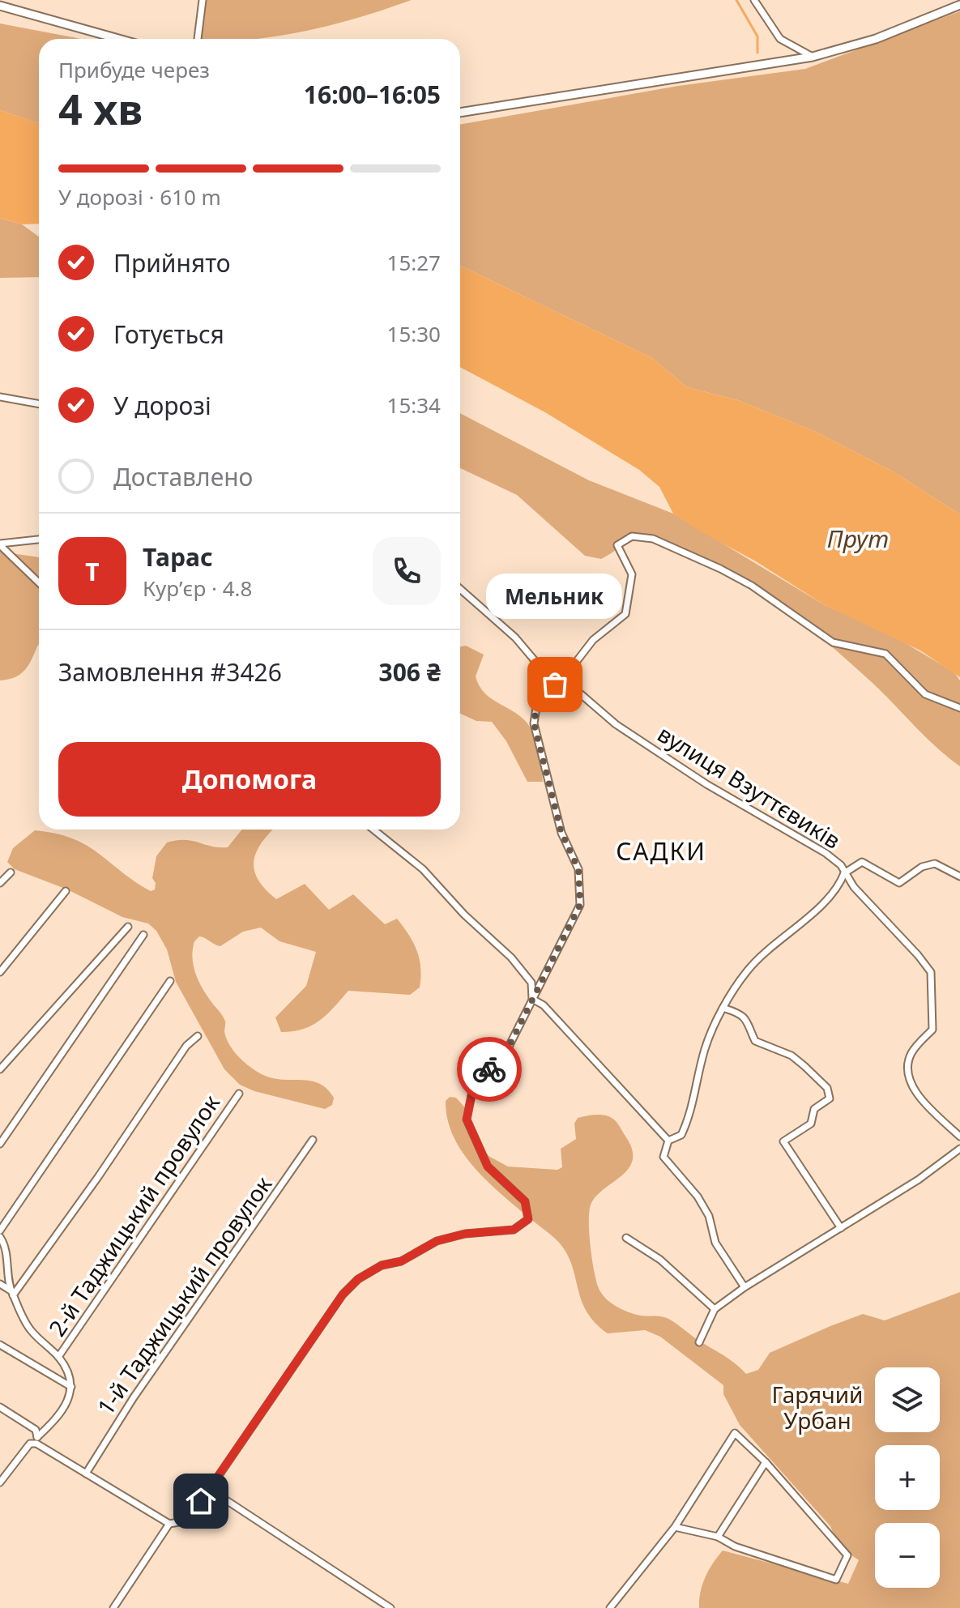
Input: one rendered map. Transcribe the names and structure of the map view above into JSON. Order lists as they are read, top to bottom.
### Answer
{
  "streets": {
    "street": ["вулиця Взуттєвиків", "2-й Таджицький провулок", "1-й Таджицький провулок"]
  },
  "districts": ["САДКИ"],
  "water": ["Прут"],
  "parks": ["Гарячий Урбан"],
  "places": ["Мельник"],
  "page": {
    "heading": ["4 хв", "Прибуде через", "16:00–16:05"],
    "panel": [
      "Тарас",
      "Кур’єр · 4.8",
      "Замовлення #3426",
      "306 ₴"
    ],
    "bar": "У дорозі · 610 m",
    "list": [
      ["Прийнято", "15:27"],
      ["Готується", "15:30"],
      ["У дорозі", "15:34"],
      "Доставлено"
    ],
    "round": "Т",
    "bubble": "Мельник",
    "buttons": "Допомога",
    "map_buttons": ["+", "−"]
  }
}
